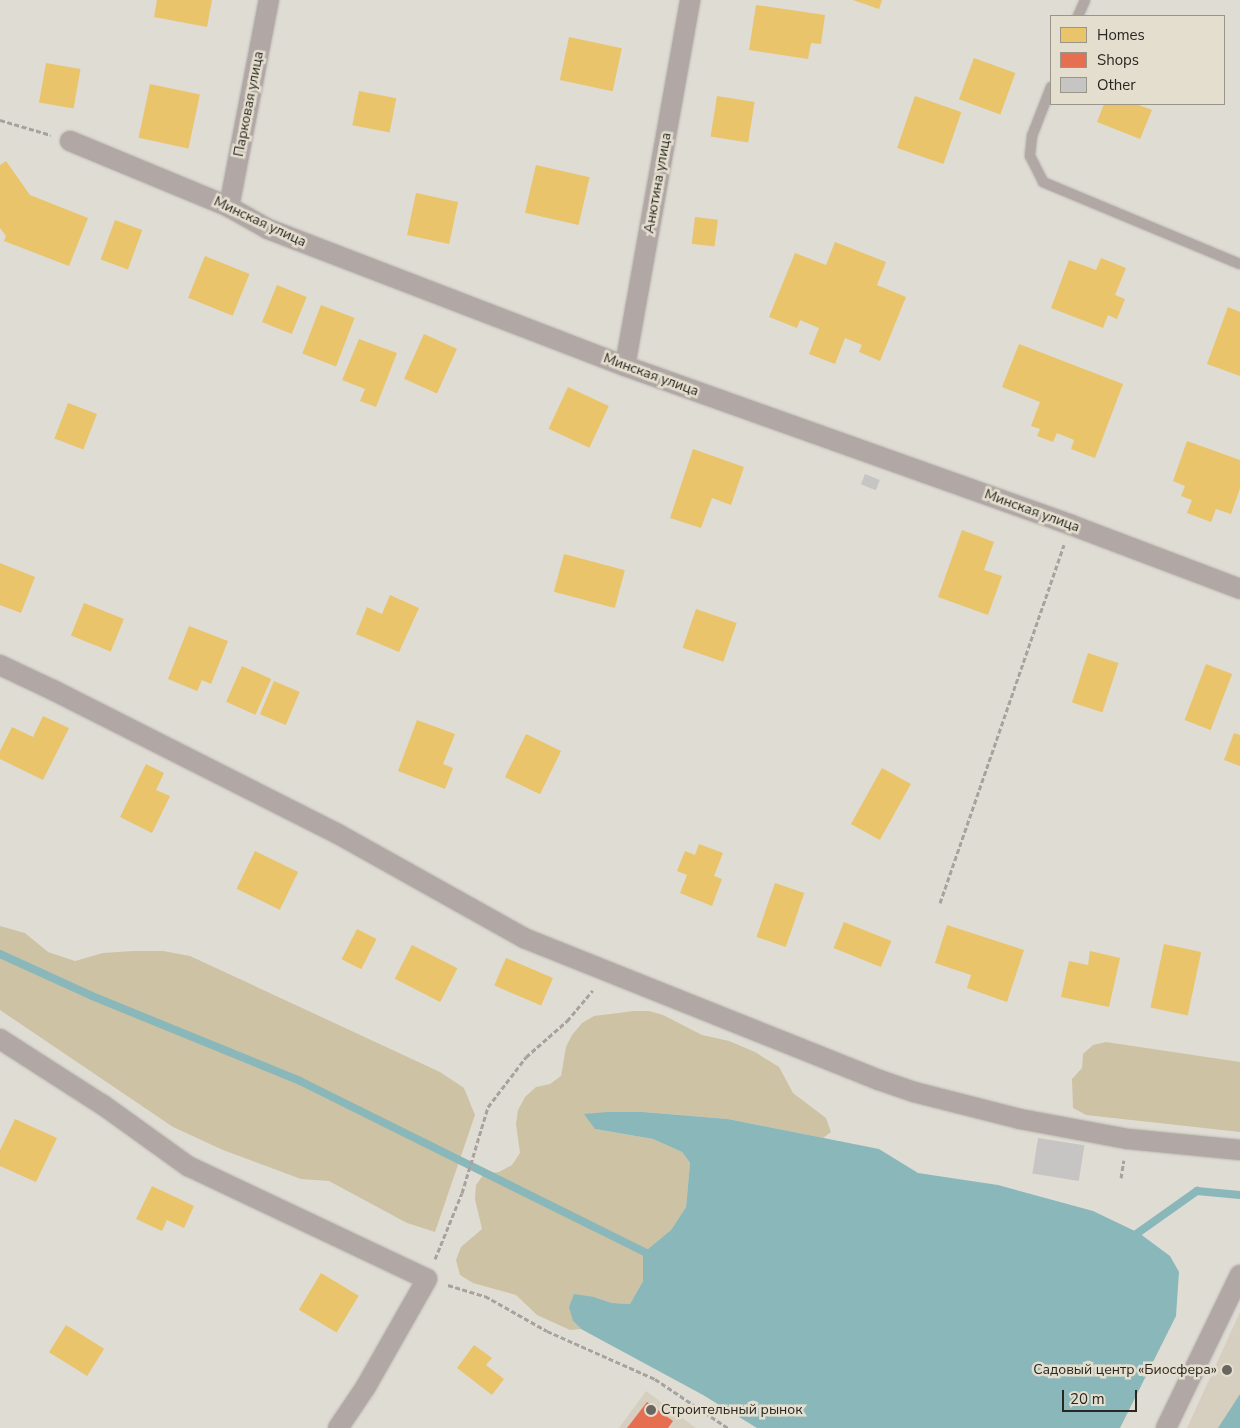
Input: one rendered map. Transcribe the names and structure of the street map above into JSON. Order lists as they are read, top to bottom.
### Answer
{
  "streets": {
    "street": ["Парковая улица", "Анютина улица", "Минская улица"]
  },
  "crossings": [
    ["Парковая улица", "Минская улица"],
    ["Анютина улица", "Минская улица"]
  ],
  "places": ["Садовый центр «Биосфера»", "Строительный рынок"],
  "legend": ["Homes", "Shops", "Other"],
  "scale_bar": "20 m"
}
